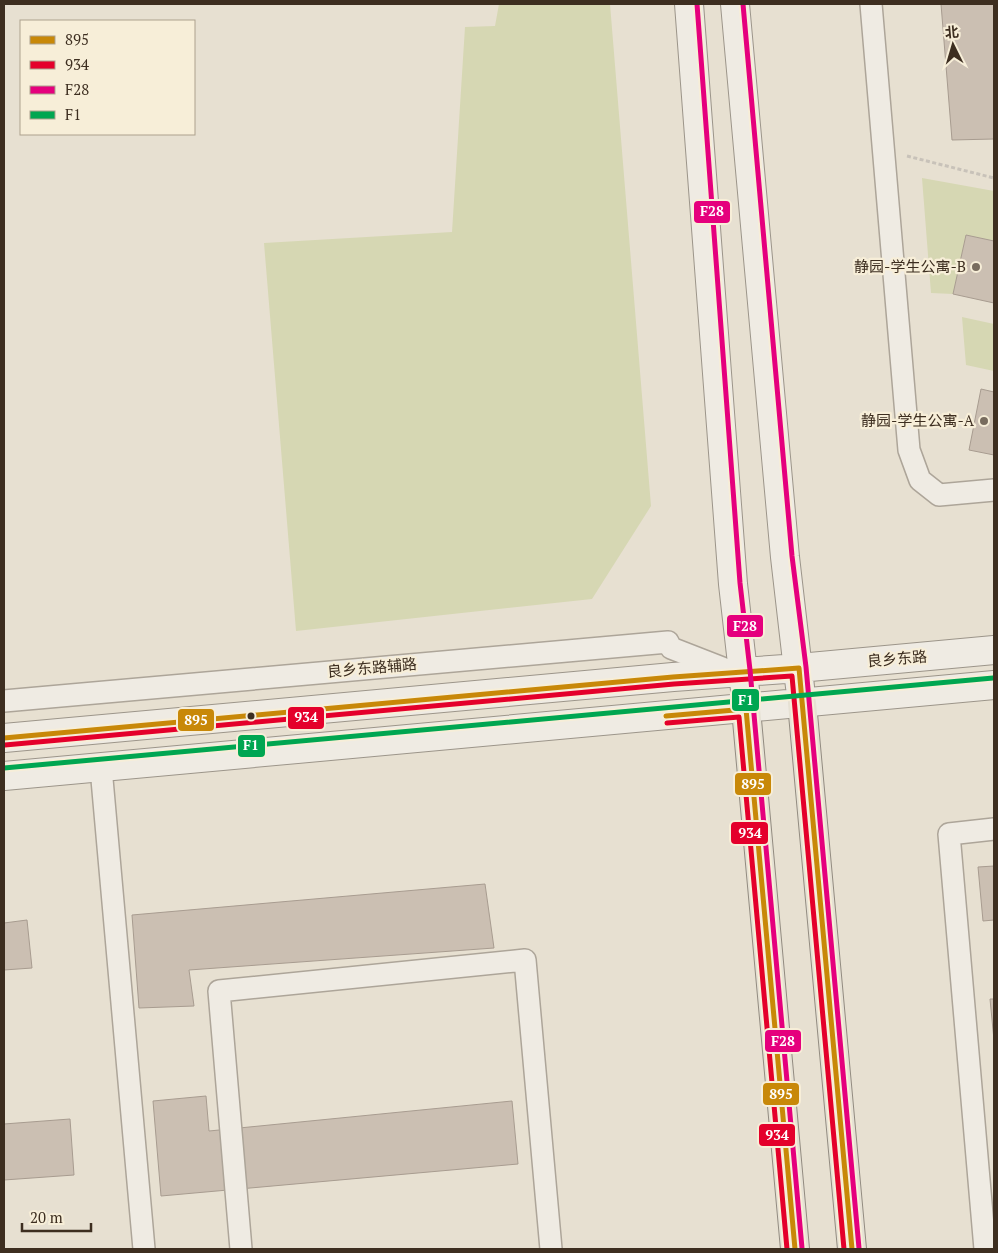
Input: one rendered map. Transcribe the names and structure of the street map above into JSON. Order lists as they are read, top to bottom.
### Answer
{
  "streets": {
    "main road": ["良乡东路"],
    "street": ["良乡东路辅路"]
  },
  "crossings": [
    ["良乡东路", "良乡东路辅路"]
  ],
  "places": ["静园-学生公寓-B", "静园-学生公寓-A"],
  "lines": [
    "transit line F28",
    "transit line 895",
    "transit line 934",
    "transit line F1"
  ],
  "legend": [
    "895",
    "934",
    "F28",
    "F1"
  ],
  "scale_bar": "20 m",
  "north": "top"
}
